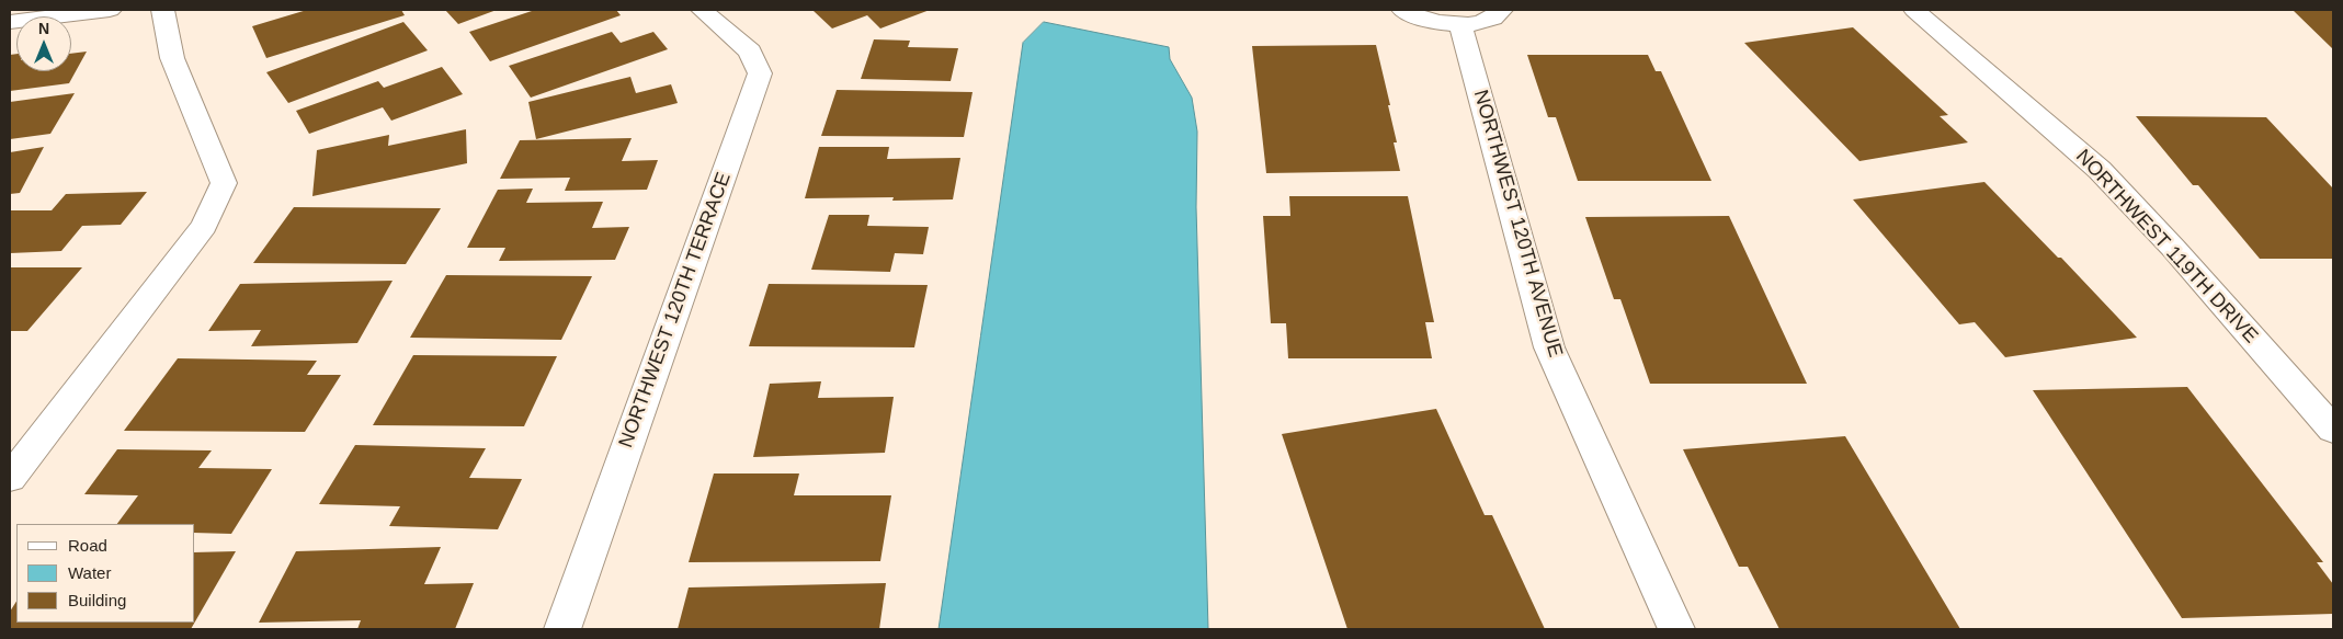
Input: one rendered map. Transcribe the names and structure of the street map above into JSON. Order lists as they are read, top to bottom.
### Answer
{
  "streets": {
    "street": ["NORTHWEST 120TH AVENUE", "NORTHWEST 119TH DRIVE", "NORTHWEST 120TH TERRACE"]
  },
  "legend": ["Road", "Water", "Building"],
  "north": "top"
}
